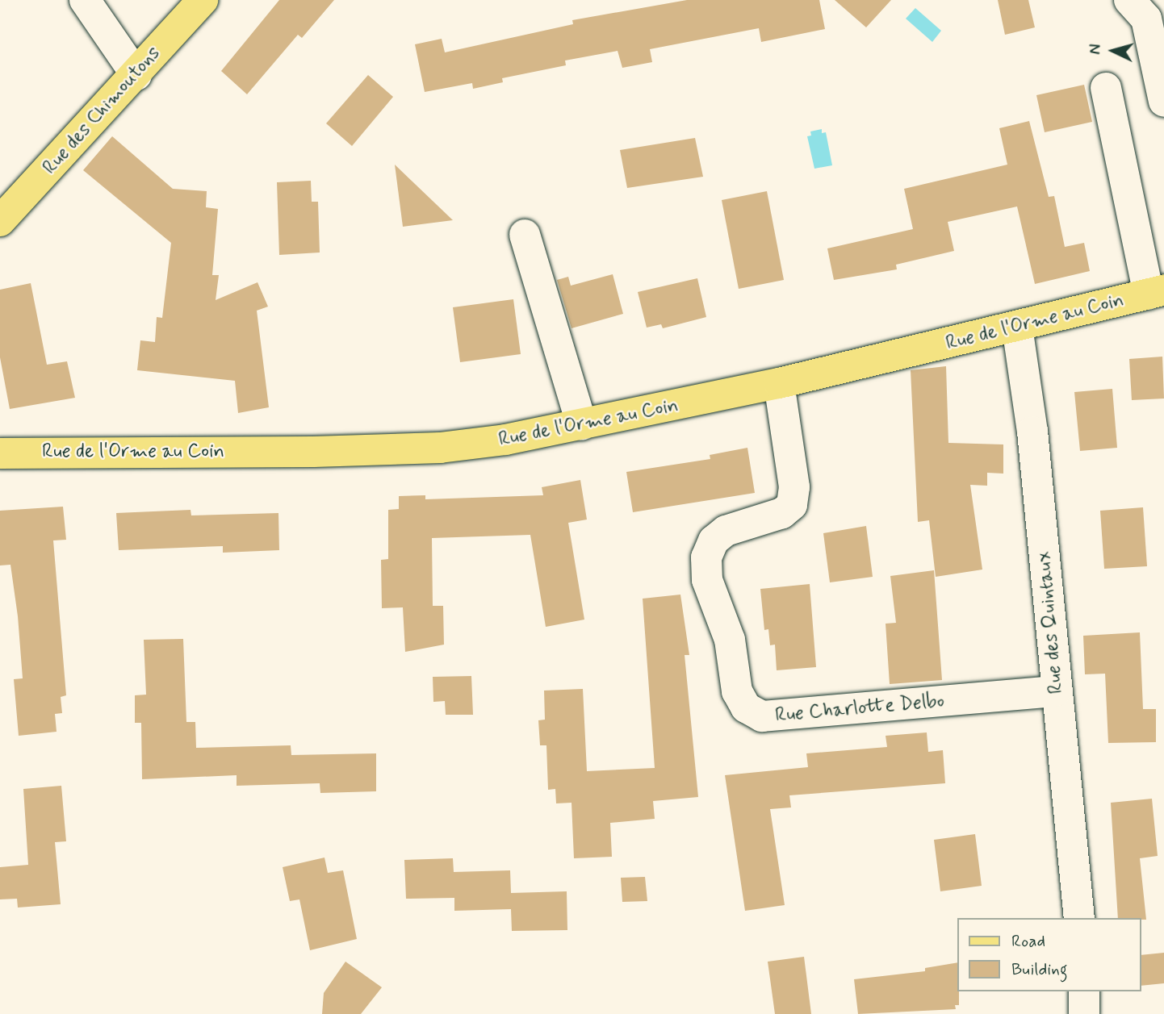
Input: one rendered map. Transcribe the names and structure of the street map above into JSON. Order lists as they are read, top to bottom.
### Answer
{
  "streets": {
    "main road": ["Rue des Chimoutons", "Rue de l'Orme au Coin"],
    "street": ["Rue des Quintaux", "Rue Charlotte Delbo"]
  },
  "crossings": [
    ["Rue de l'Orme au Coin", "Rue des Quintaux"],
    ["Rue de l'Orme au Coin", "Rue Charlotte Delbo"],
    ["Rue des Quintaux", "Rue Charlotte Delbo"]
  ],
  "legend": ["Road", "Building"],
  "north": "left"
}
